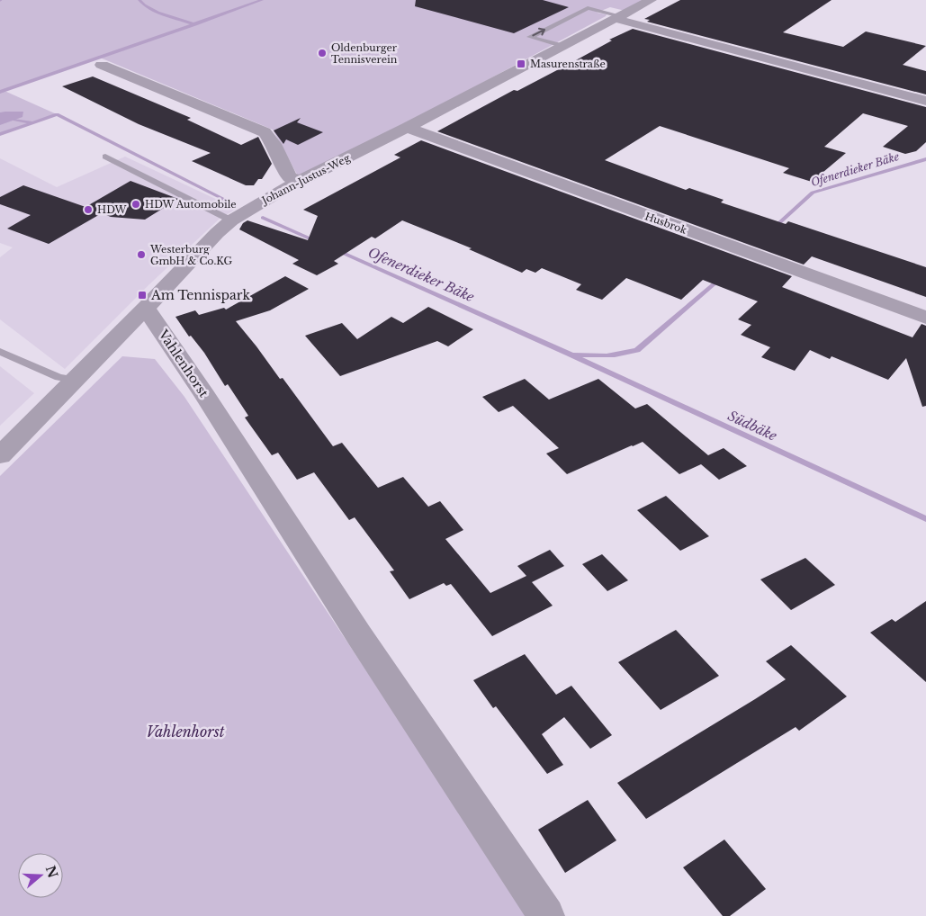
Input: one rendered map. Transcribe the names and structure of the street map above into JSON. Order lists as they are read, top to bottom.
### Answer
{
  "streets": {
    "street": ["Johann-Justus-Weg", "Husbrok", "Vahlenhorst"]
  },
  "crossings": [
    ["Johann-Justus-Weg", "Husbrok"],
    ["Johann-Justus-Weg", "Vahlenhorst"]
  ],
  "water": ["Ofenerdieker Bäke", "Südbäke"],
  "parks": ["Vahlenhorst"],
  "places": {
    "other": [
      "Oldenburger Tennisverein",
      "HDW Automobile",
      "HDW",
      "Westerburg GmbH & Co.KG"
    ],
    "transit": ["Masurenstraße", "Am Tennispark"]
  },
  "north": "right"
}
